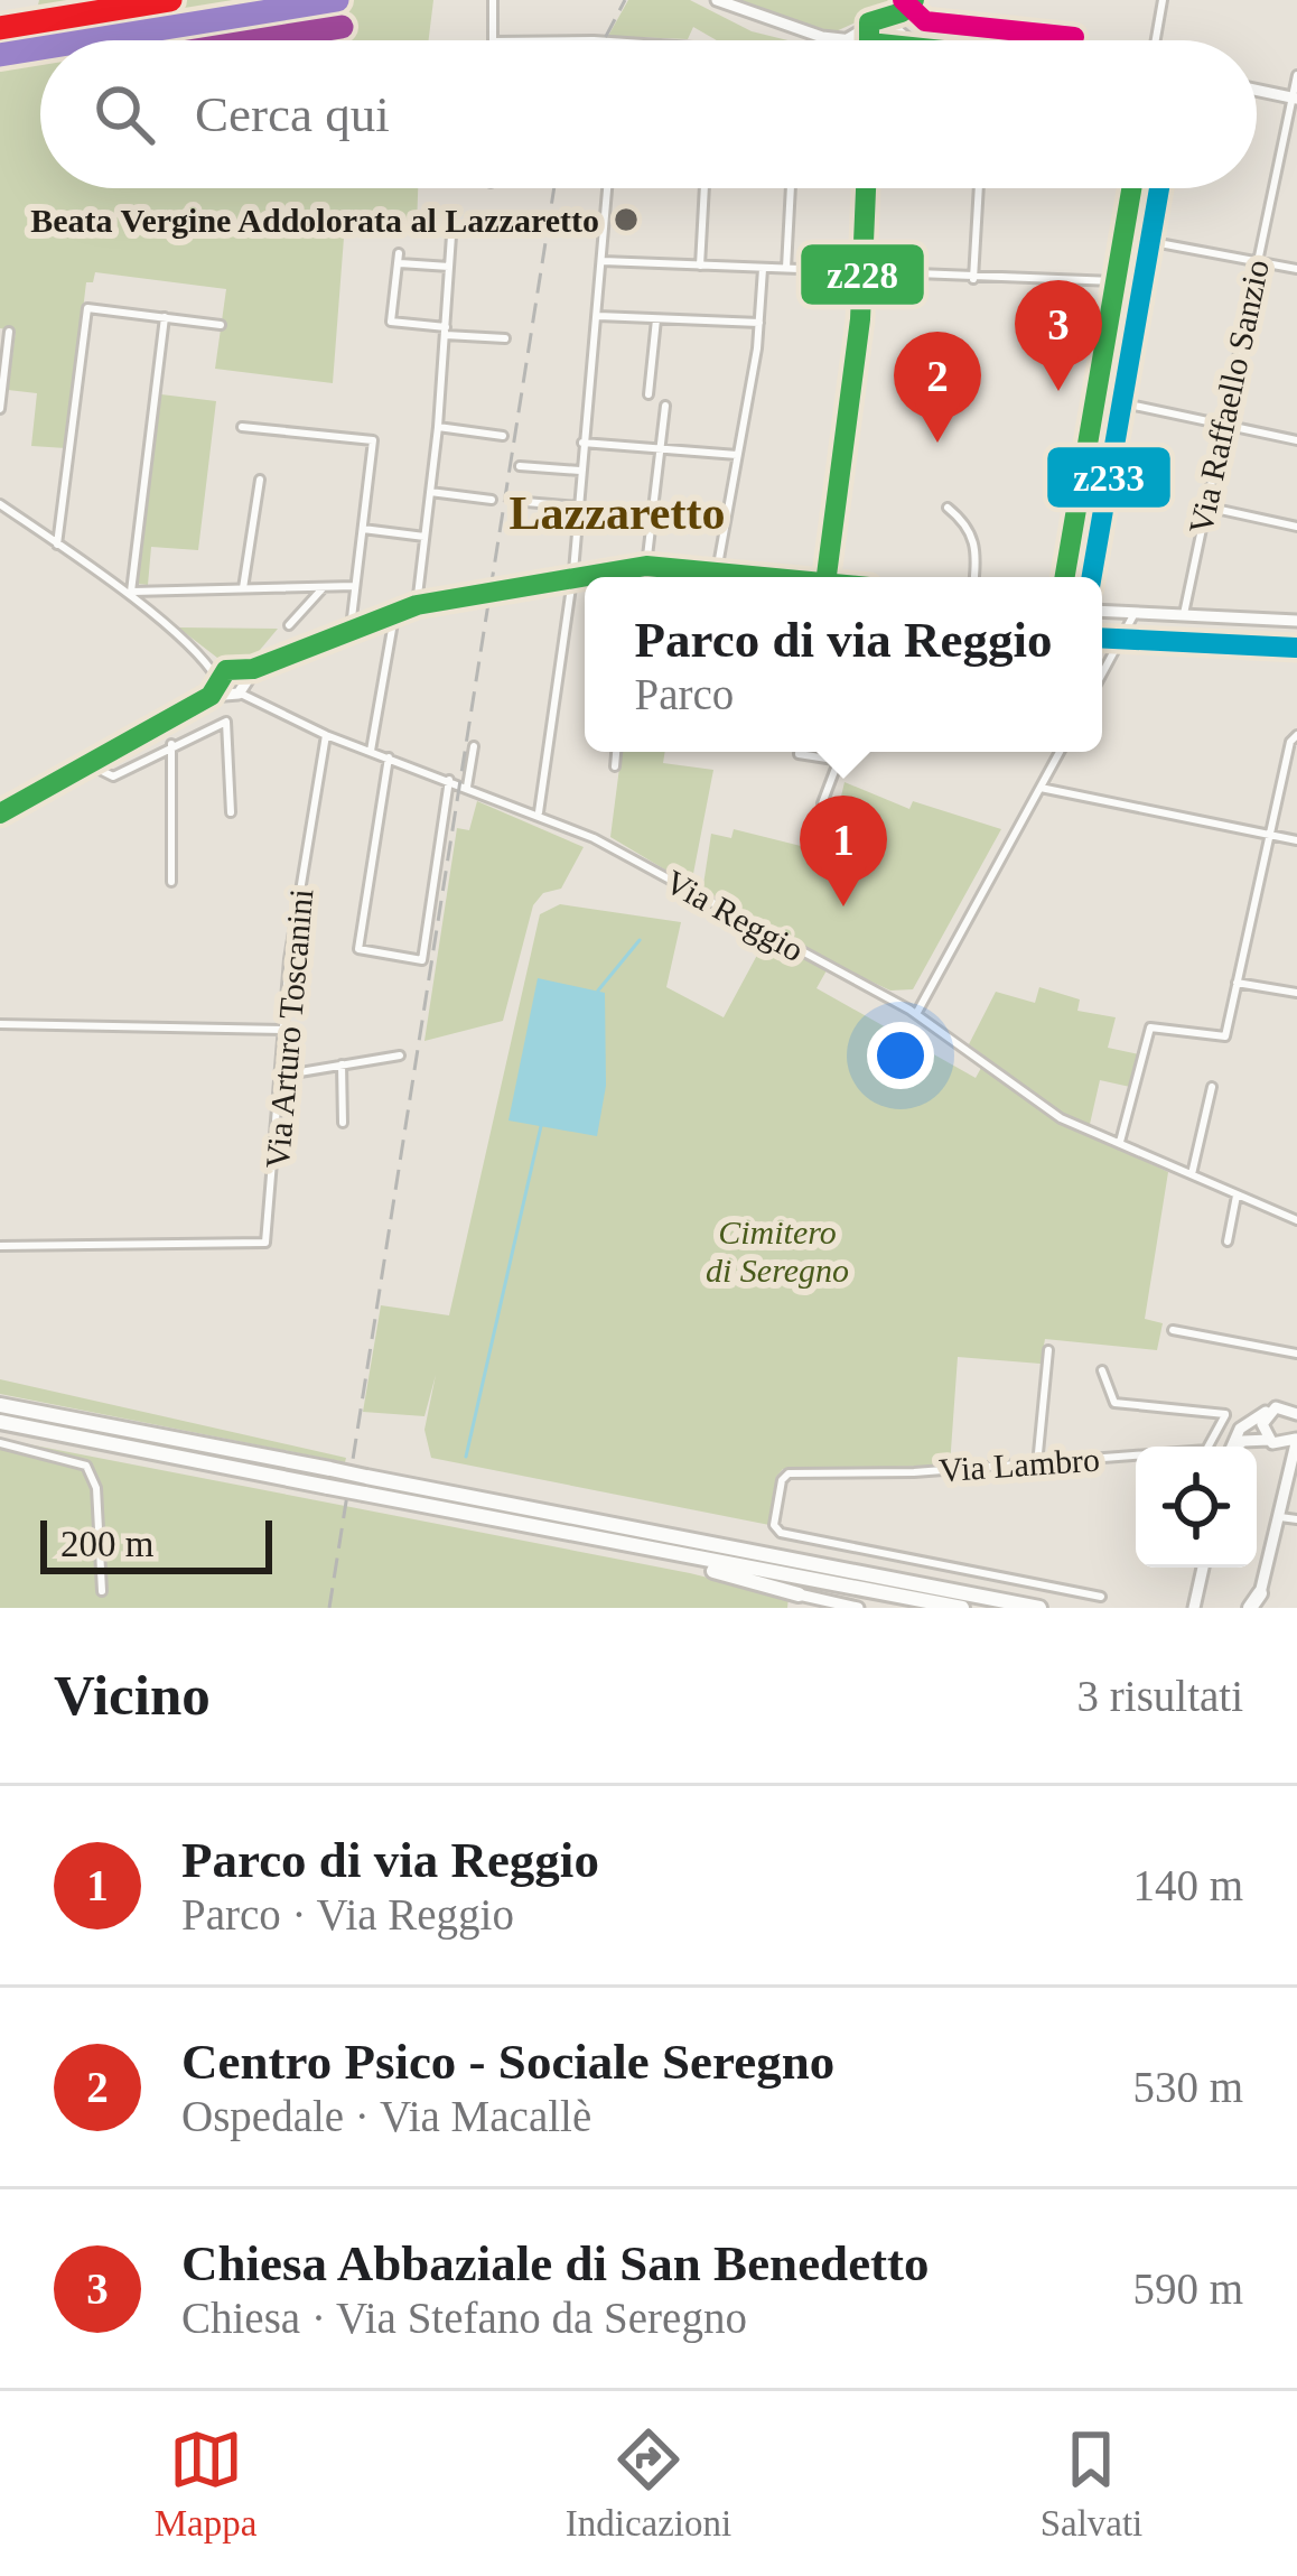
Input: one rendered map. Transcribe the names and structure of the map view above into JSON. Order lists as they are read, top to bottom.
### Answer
{
  "streets": {
    "street": [
      "Via Raffaello Sanzio",
      "Via Reggio",
      "Via Arturo Toscanini",
      "Via Lambro"
    ]
  },
  "crossings": [
    ["Via Reggio", "Via Arturo Toscanini"]
  ],
  "districts": ["Lazzaretto"],
  "parks": ["Cimitero di Seregno"],
  "places": ["Beata Vergine Addolorata al Lazzaretto"],
  "lines": ["transit line z228", "transit line z233"],
  "scale_bar": "200 m",
  "page": {
    "search": "Cerca qui",
    "pins": ["3", "2", "1"],
    "popup": ["Parco di via Reggio", "Parco"],
    "scale": "200 m",
    "heading": ["Vicino", "3 risultati"],
    "list": [
      {
        "mark": "1",
        "name": "Parco di via Reggio",
        "note": "Parco · Via Reggio",
        "value": "140 m"
      },
      {
        "mark": "2",
        "name": "Centro Psico - Sociale Seregno",
        "note": "Ospedale · Via Macallè",
        "value": "530 m"
      },
      {
        "mark": "3",
        "name": "Chiesa Abbaziale di San Benedetto",
        "note": "Chiesa · Via Stefano da Seregno",
        "value": "590 m"
      }
    ],
    "nav": ["Mappa", "Indicazioni", "Salvati"]
  }
}
